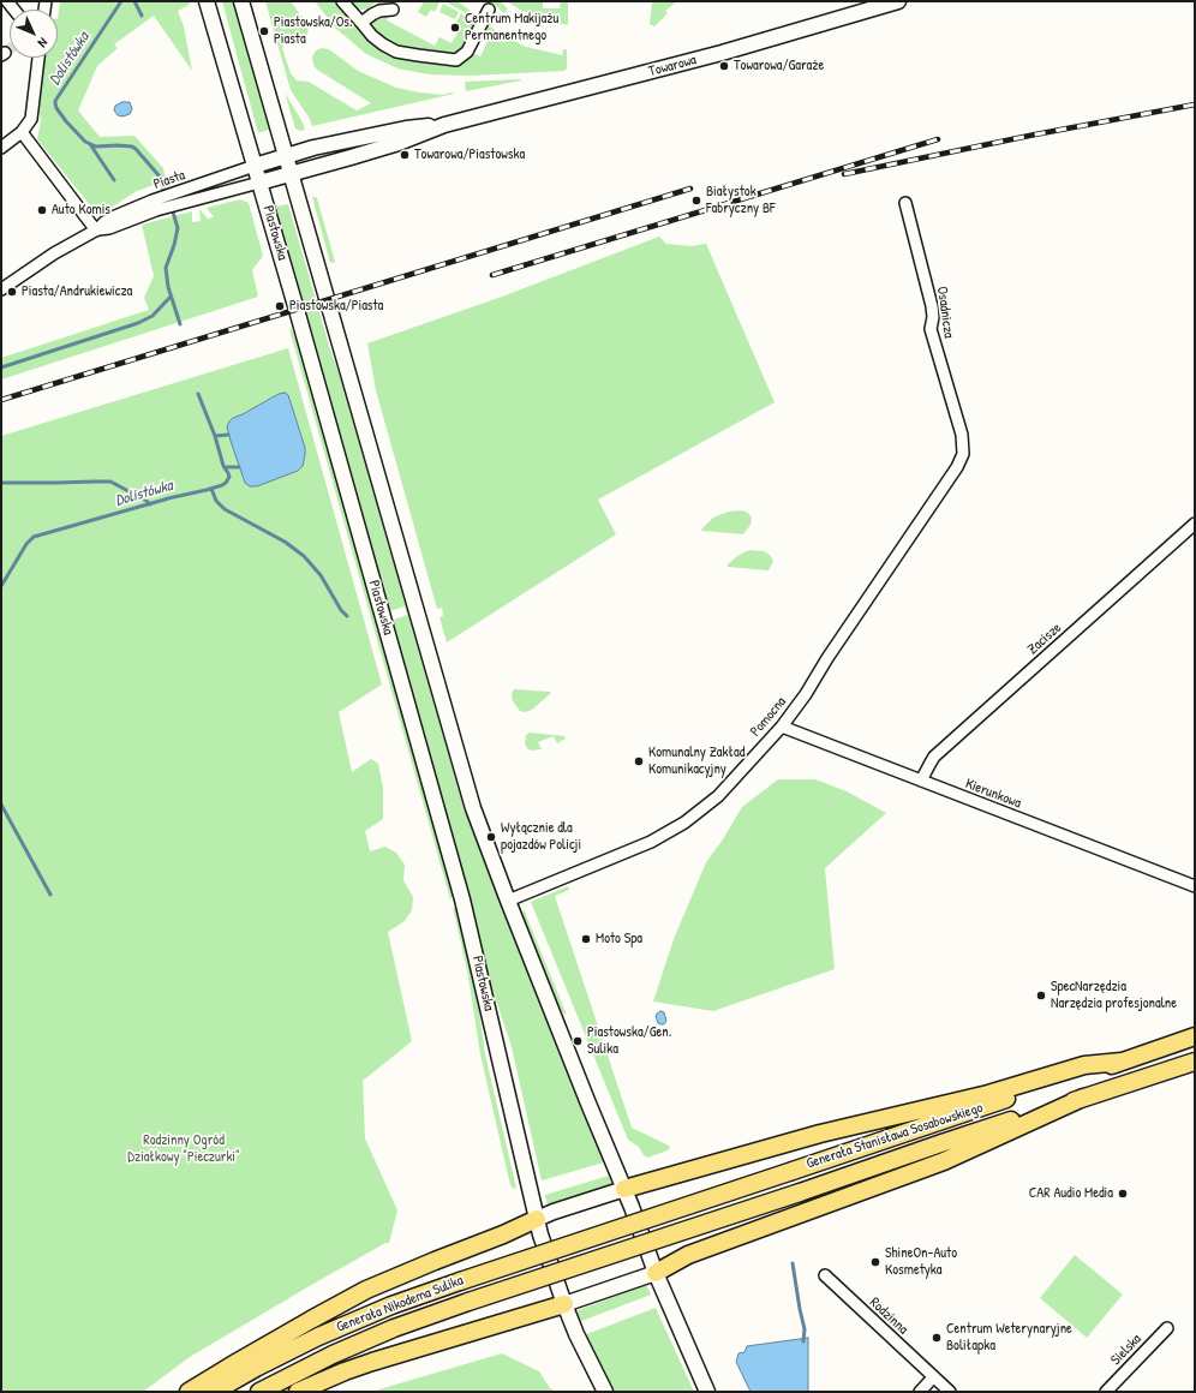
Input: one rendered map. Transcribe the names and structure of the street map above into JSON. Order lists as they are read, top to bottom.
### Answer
{
  "streets": {
    "highway": ["Generała Stanisława Sosabowskiego", "Generała Nikodema Sulika"],
    "main road": ["Towarowa", "Piastowska"],
    "street": [
      "Piasta",
      "Osadnicza",
      "Zacisze",
      "Pomocna",
      "Kierunkowa",
      "Rodzinna",
      "Sielska"
    ]
  },
  "crossings": [
    ["Towarowa", "Piasta"],
    ["Towarowa", "Piastowska"],
    ["Piasta", "Piastowska"],
    ["Osadnicza", "Pomocna"],
    ["Zacisze", "Kierunkowa"],
    ["Pomocna", "Kierunkowa"],
    ["Generała Stanisława Sosabowskiego", "Generała Nikodema Sulika"]
  ],
  "water": ["Dolistówka"],
  "parks": ["Rodzinny Ogród Działkowy \"Pieczurki\""],
  "places": [
    "Centrum Makijażu Permanentnego",
    "Piastowska/Os. Piasta",
    "Towarowa/Garaże",
    "Towarowa/Piastowska",
    "Białystok Fabryczny BF",
    "Auto Komis",
    "Piasta/Andrukiewicza",
    "Piastowska/Piasta",
    "Komunalny Zakład Komunikacyjny",
    "Wyłącznie dla pojazdów Policji",
    "Moto Spa",
    "SpecNarzędzia Narzędzia profesjonalne",
    "Piastowska/Gen. Sulika",
    "CAR Audio Media",
    "ShineOn-Auto Kosmetyka",
    "Centrum Weterynaryjne Boliłapka"
  ],
  "north": "bottom right"
}
